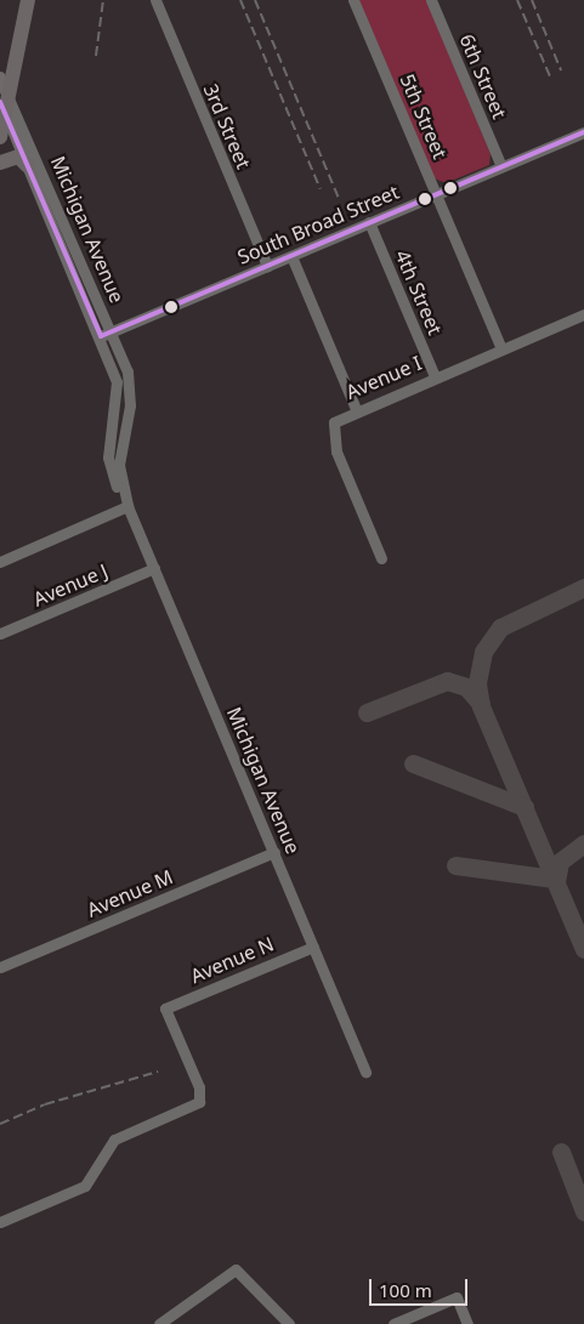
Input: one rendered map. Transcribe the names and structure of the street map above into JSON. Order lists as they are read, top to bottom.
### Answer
{
  "streets": {
    "main road": ["Michigan Avenue"],
    "street": [
      "6th Street",
      "5th Street",
      "3rd Street",
      "South Broad Street",
      "4th Street",
      "Avenue I",
      "Avenue J",
      "Avenue M",
      "Avenue N"
    ]
  },
  "crossings": [
    ["6th Street", "South Broad Street"],
    ["5th Street", "South Broad Street"],
    ["5th Street", "Avenue I"],
    ["3rd Street", "South Broad Street"],
    ["South Broad Street", "Michigan Avenue"],
    ["South Broad Street", "4th Street"],
    ["Michigan Avenue", "Avenue J"],
    ["Michigan Avenue", "Avenue M"],
    ["Michigan Avenue", "Avenue N"],
    ["4th Street", "Avenue I"]
  ],
  "scale_bar": "100 m"
}
